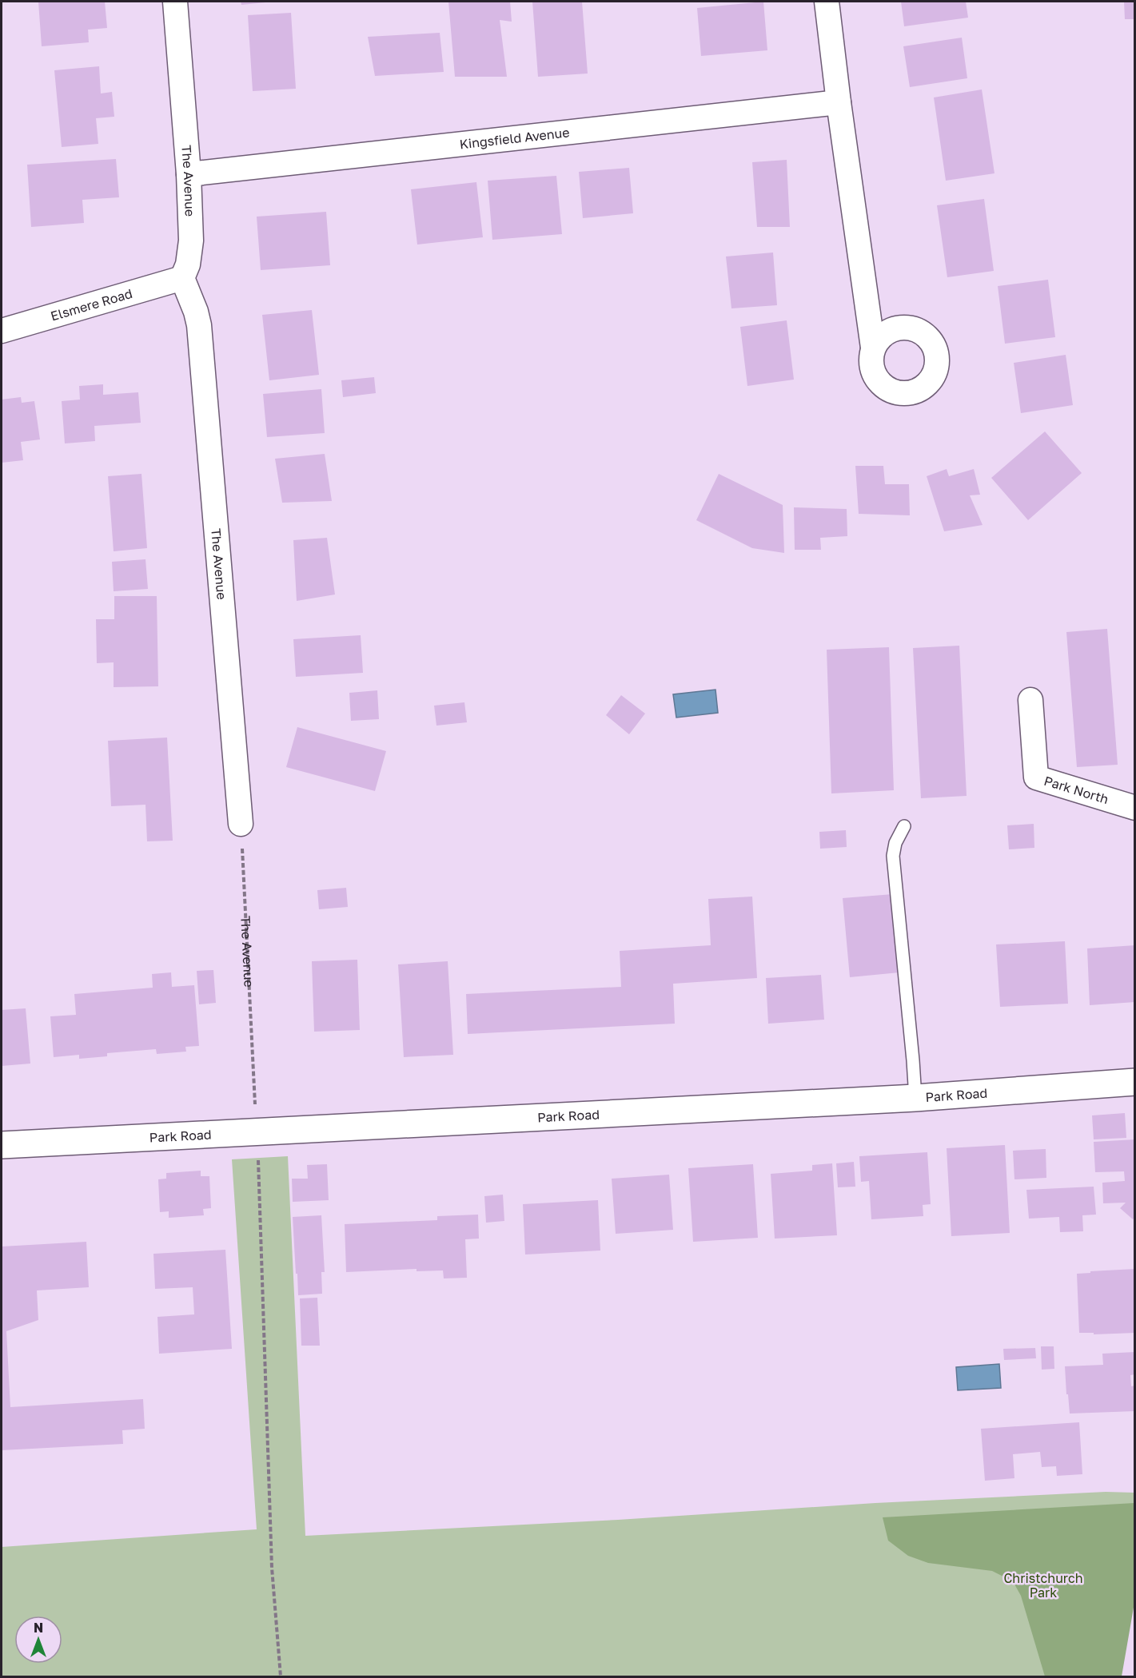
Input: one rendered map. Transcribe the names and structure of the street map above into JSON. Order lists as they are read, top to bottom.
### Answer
{
  "streets": {
    "street": [
      "Kingsfield Avenue",
      "The Avenue",
      "Elsmere Road",
      "Park North",
      "Park Road"
    ]
  },
  "crossings": [
    ["Kingsfield Avenue", "The Avenue"],
    ["The Avenue", "Elsmere Road"],
    ["The Avenue", "Park Road"]
  ],
  "parks": ["Christchurch Park"],
  "north": "top"
}
